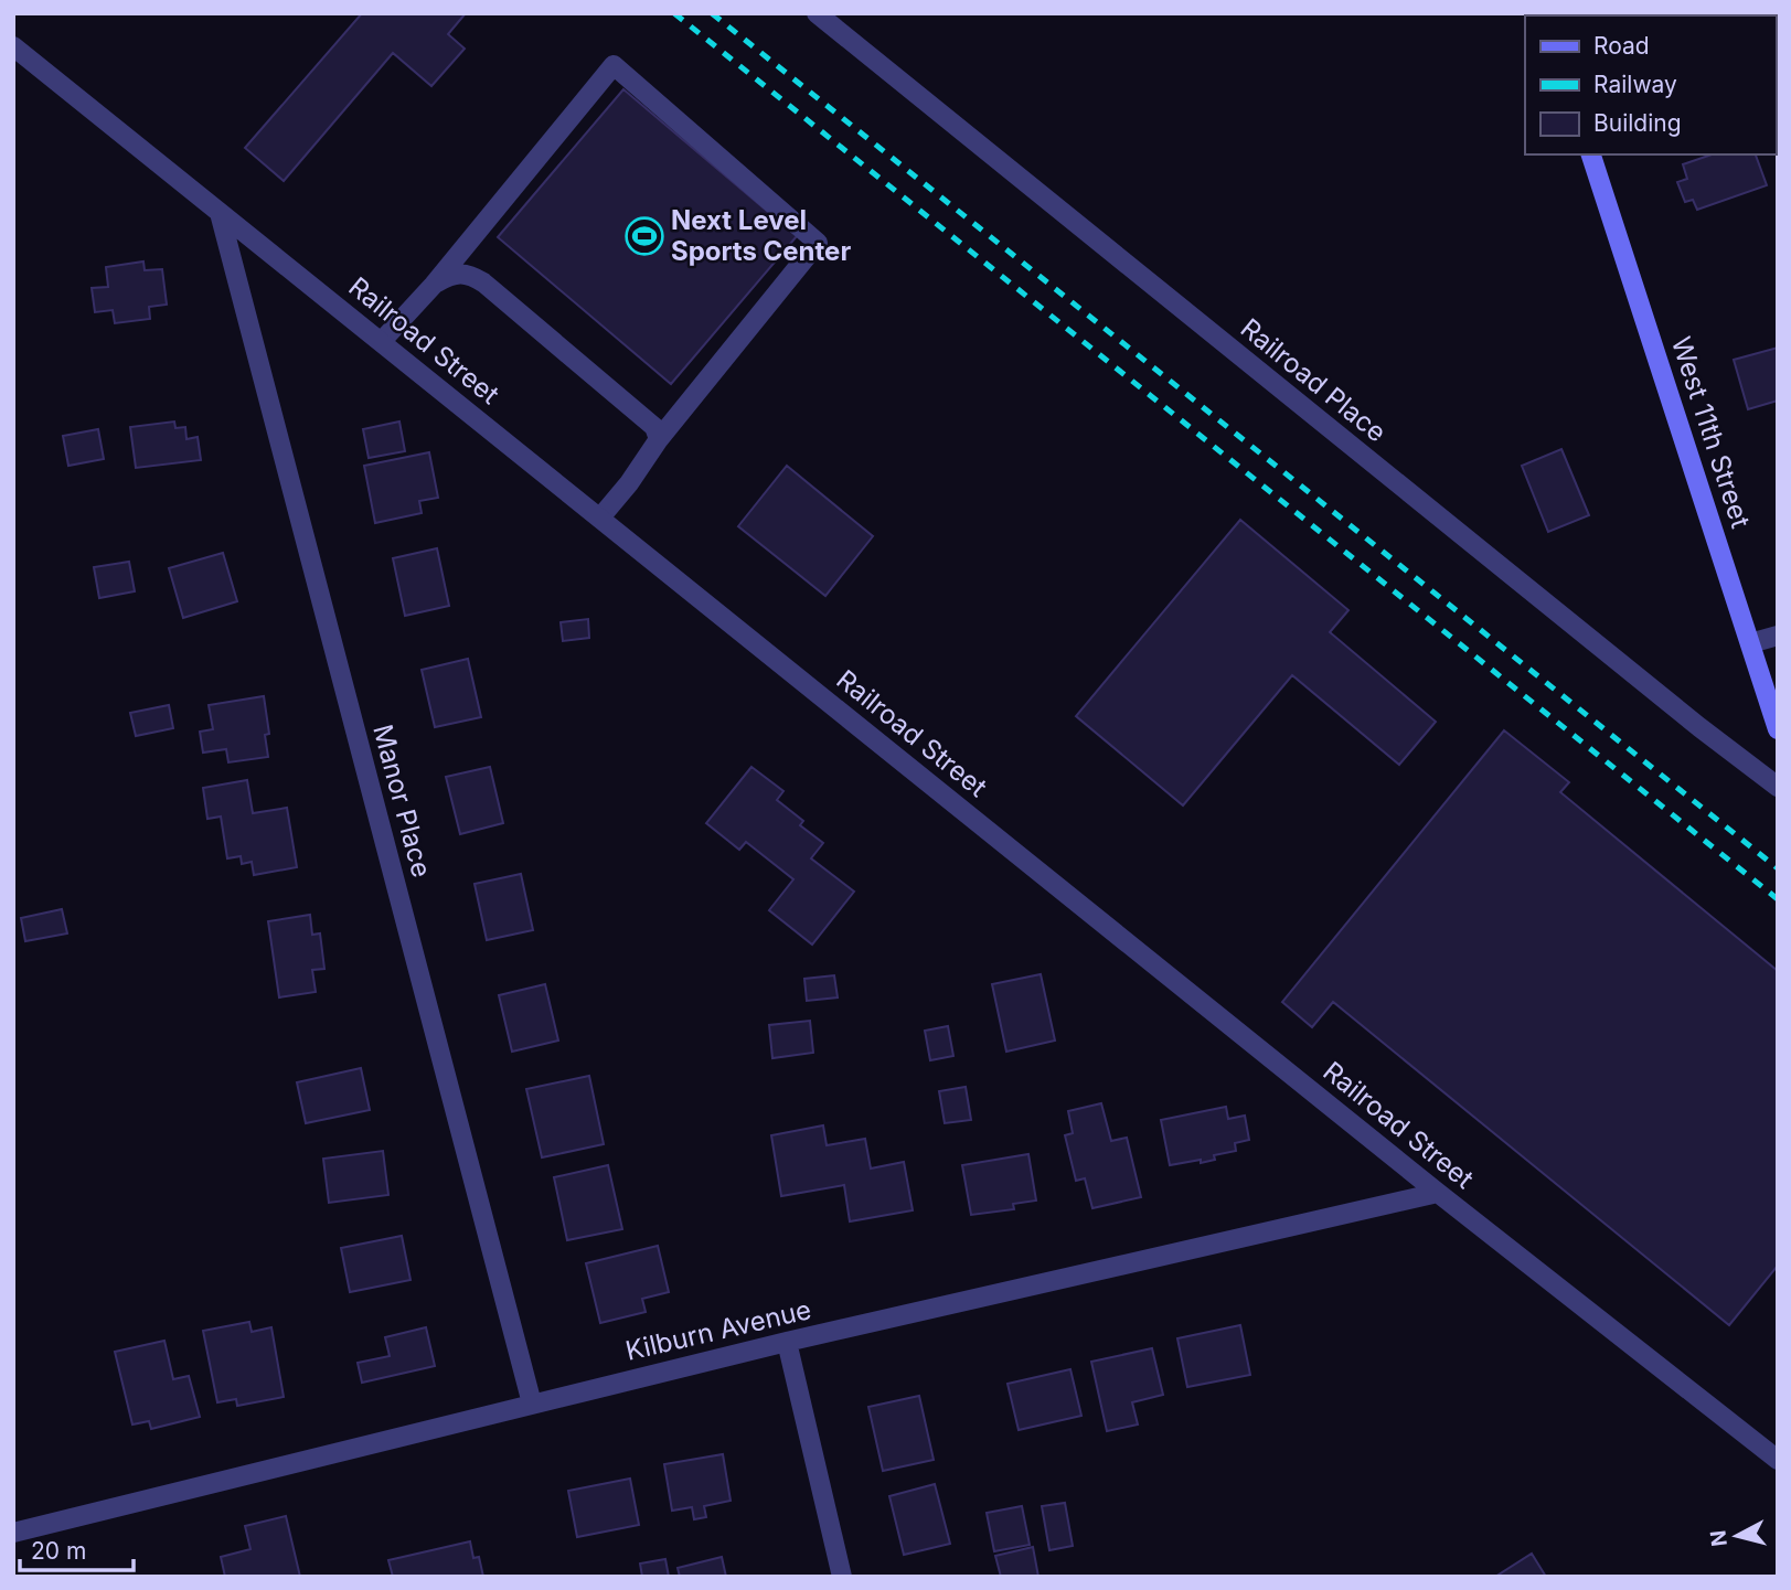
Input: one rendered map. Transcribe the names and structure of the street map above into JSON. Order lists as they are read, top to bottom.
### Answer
{
  "streets": {
    "street": [
      "Railroad Street",
      "Railroad Place",
      "West 11th Street",
      "Manor Place",
      "Kilburn Avenue"
    ]
  },
  "crossings": [
    ["Railroad Street", "Manor Place"],
    ["Railroad Street", "Kilburn Avenue"],
    ["Manor Place", "Kilburn Avenue"]
  ],
  "places": {
    "sports": ["Next Level Sports Center"]
  },
  "legend": ["Road", "Railway", "Building"],
  "scale_bar": "20 m",
  "north": "left"
}
